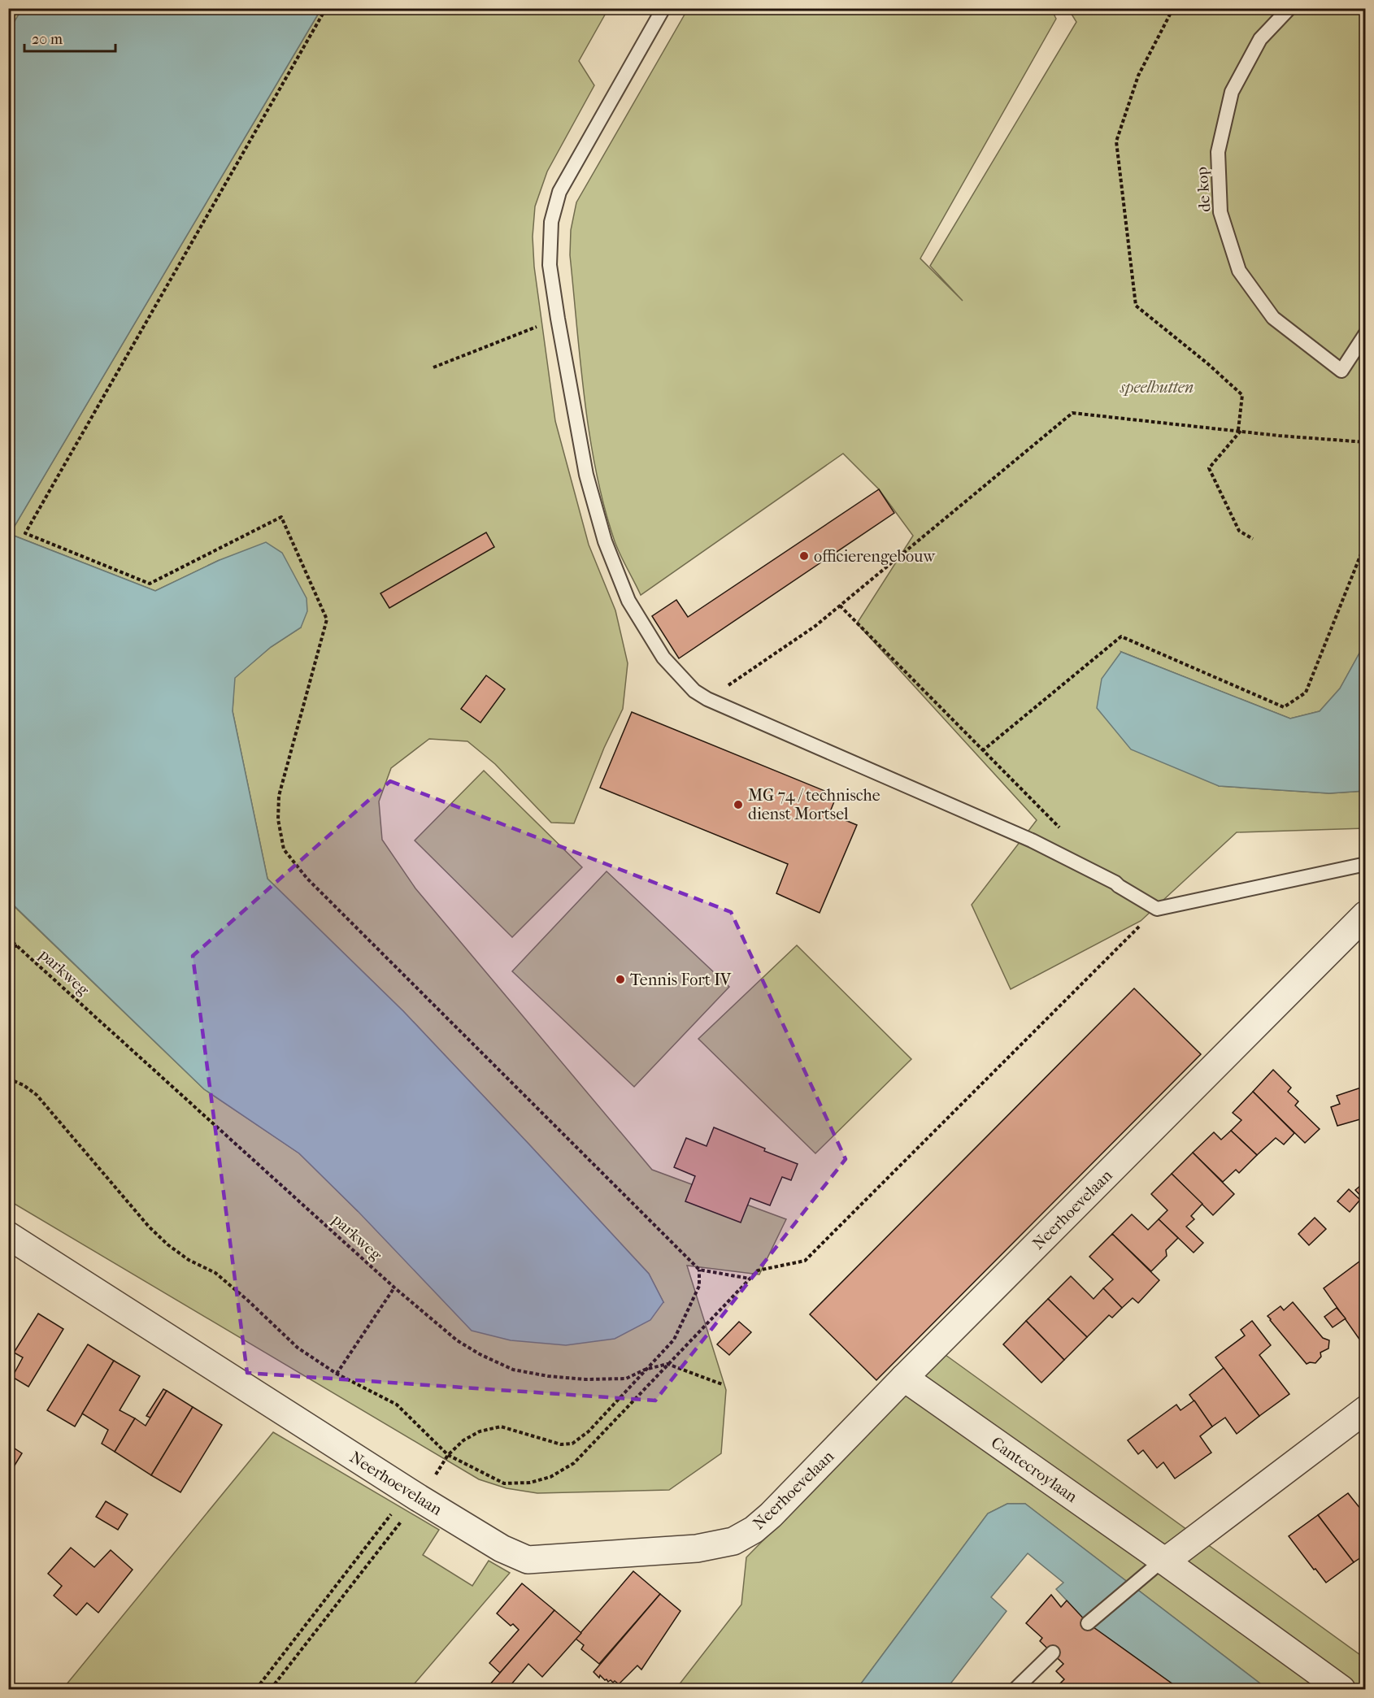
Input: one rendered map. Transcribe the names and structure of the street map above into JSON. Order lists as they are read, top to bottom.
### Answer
{
  "streets": {
    "street": ["Neerhoevelaan", "Cantecroylaan"],
    "lane": ["de kop"],
    "path": ["parkweg"]
  },
  "crossings": [
    ["Neerhoevelaan", "Cantecroylaan"]
  ],
  "parks": ["speelhutten"],
  "places": ["officierengebouw", "MG 74 / technische dienst Mortsel", "Tennis Fort IV"],
  "scale_bar": "20 m"
}
